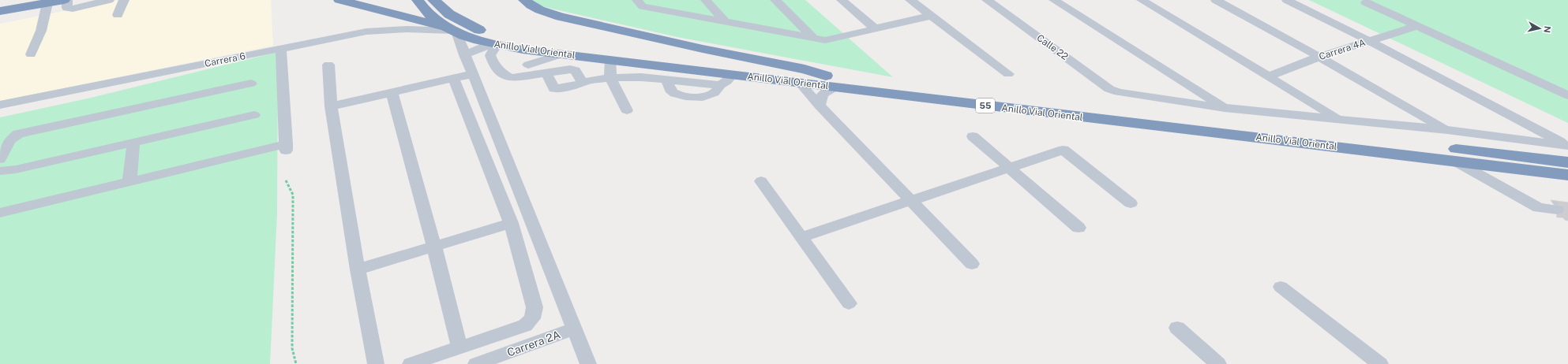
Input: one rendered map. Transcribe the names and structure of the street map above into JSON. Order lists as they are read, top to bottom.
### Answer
{
  "streets": {
    "highway": ["Anillo Vial Oriental", "55"],
    "street": [
      "Calle 22",
      "Carrera 4A",
      "Carrera 6",
      "Carrera 2A"
    ]
  },
  "crossings": [
    ["Anillo Vial Oriental", "Carrera 6"]
  ],
  "north": "right"
}
